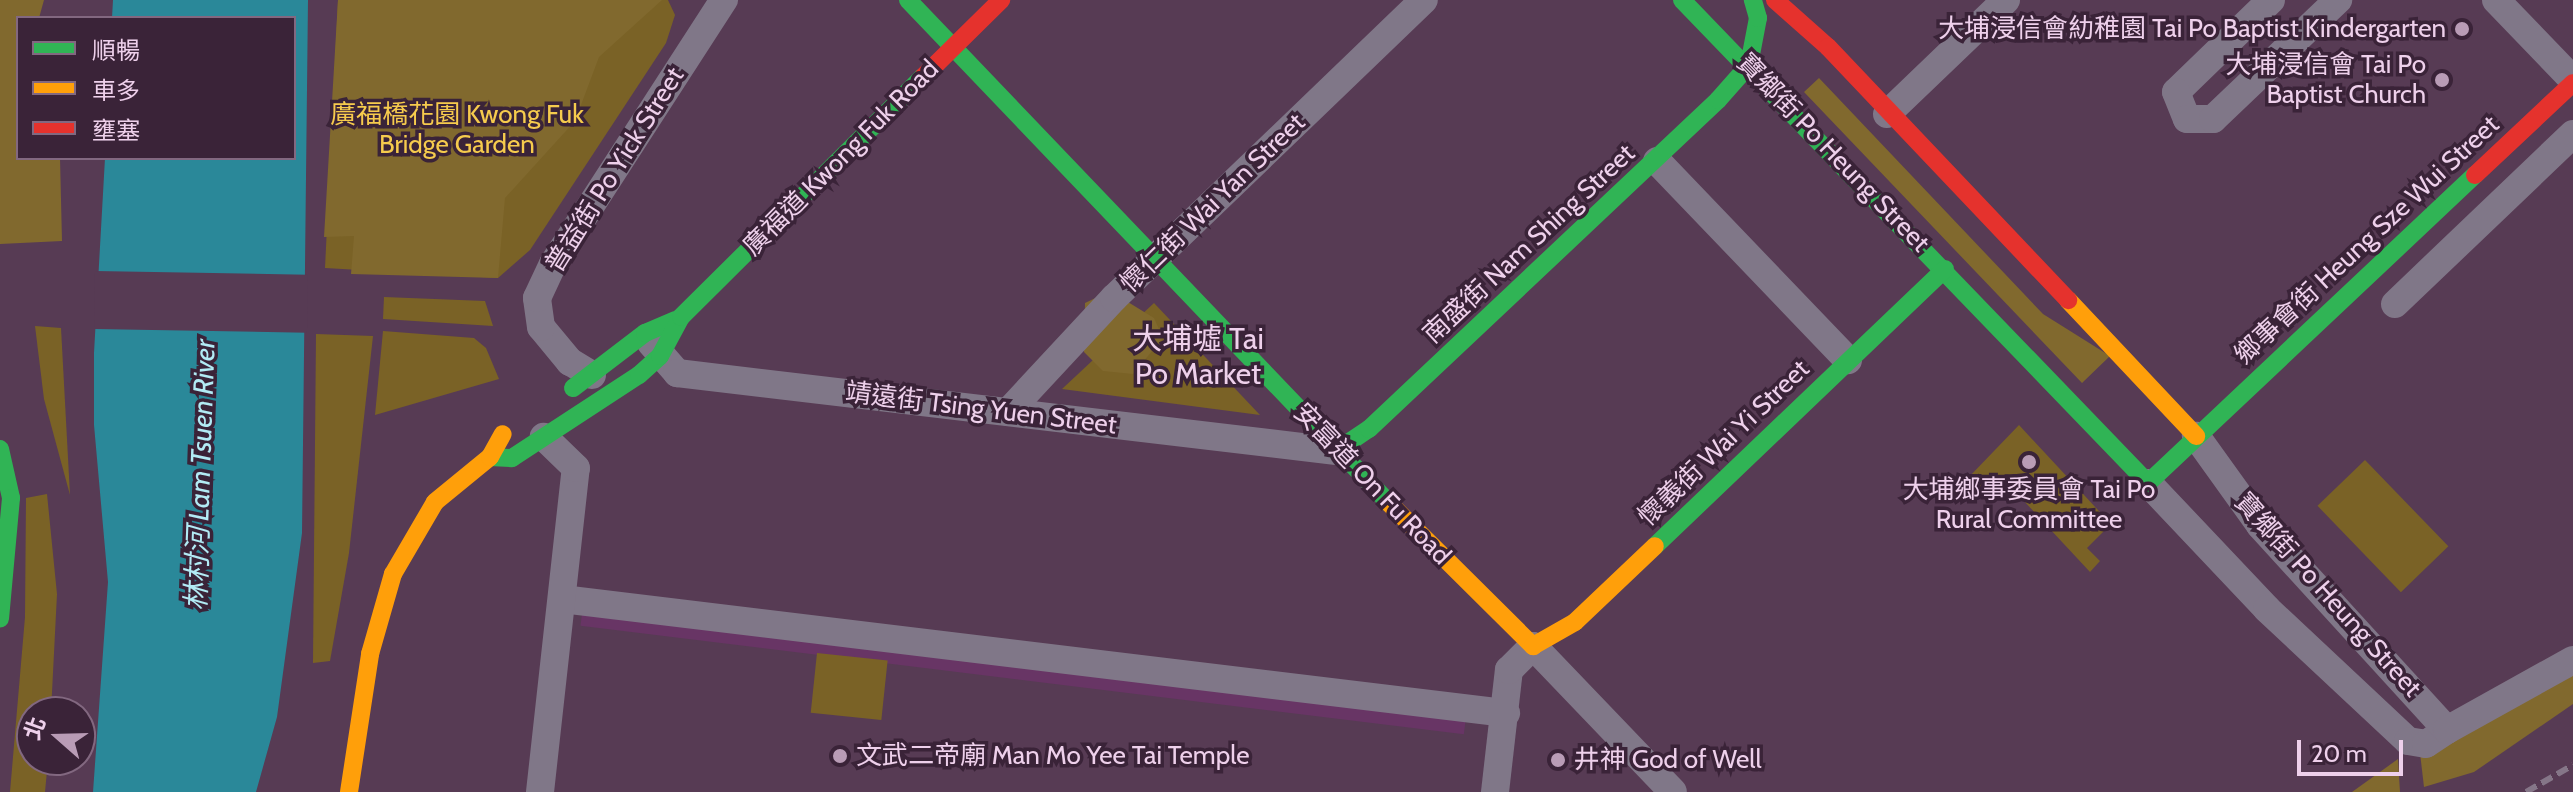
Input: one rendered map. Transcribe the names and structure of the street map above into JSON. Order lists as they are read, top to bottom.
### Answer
{
  "streets": {
    "street": [
      "寶鄉街 Po Heung Street",
      "廣福道 Kwong Fuk Road",
      "普益街 Po Yick Street",
      "懷仁街 Wai Yan Street",
      "鄉事會街 Heung Sze Wui Street",
      "南盛街 Nam Shing Street",
      "靖遠街 Tsing Yuen Street",
      "懷義街 Wai Yi Street",
      "安富道 On Fu Road"
    ]
  },
  "crossings": [
    ["寶鄉街 Po Heung Street", "鄉事會街 Heung Sze Wui Street"],
    ["寶鄉街 Po Heung Street", "南盛街 Nam Shing Street"],
    ["寶鄉街 Po Heung Street", "懷義街 Wai Yi Street"],
    ["廣福道 Kwong Fuk Road", "普益街 Po Yick Street"],
    ["廣福道 Kwong Fuk Road", "靖遠街 Tsing Yuen Street"],
    ["廣福道 Kwong Fuk Road", "安富道 On Fu Road"],
    ["懷仁街 Wai Yan Street", "靖遠街 Tsing Yuen Street"],
    ["懷仁街 Wai Yan Street", "安富道 On Fu Road"],
    ["南盛街 Nam Shing Street", "靖遠街 Tsing Yuen Street"],
    ["南盛街 Nam Shing Street", "安富道 On Fu Road"],
    ["靖遠街 Tsing Yuen Street", "安富道 On Fu Road"],
    ["懷義街 Wai Yi Street", "安富道 On Fu Road"]
  ],
  "districts": ["大埔墟 Tai Po Market"],
  "water": ["林村河 Lam Tsuen River"],
  "parks": ["廣福橋花園 Kwong Fuk Bridge Garden"],
  "places": [
    "大埔浸信會糼稚園 Tai Po Baptist Kindergarten",
    "大埔浸信會 Tai Po Baptist Church",
    "大埔鄉事委員會 Tai Po Rural Committee",
    "文武二帝廟 Man Mo Yee Tai Temple",
    "井神 God of Well"
  ],
  "legend": ["順暢", "車多", "壅塞"],
  "scale_bar": "20 m",
  "north": "left"
}
